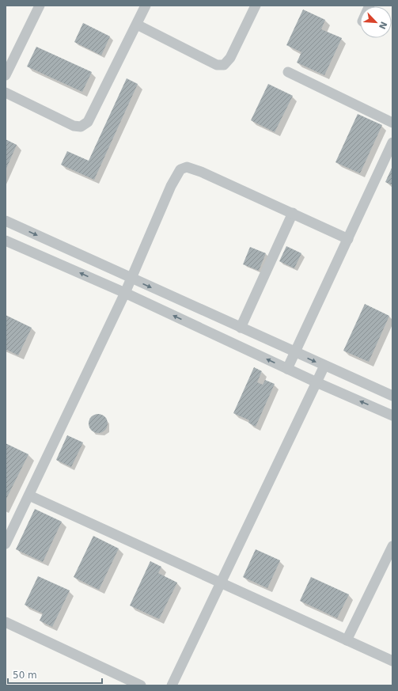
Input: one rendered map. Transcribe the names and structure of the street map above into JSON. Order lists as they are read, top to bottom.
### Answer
{
  "scale_bar": "50 m",
  "north": "bottom right"
}
